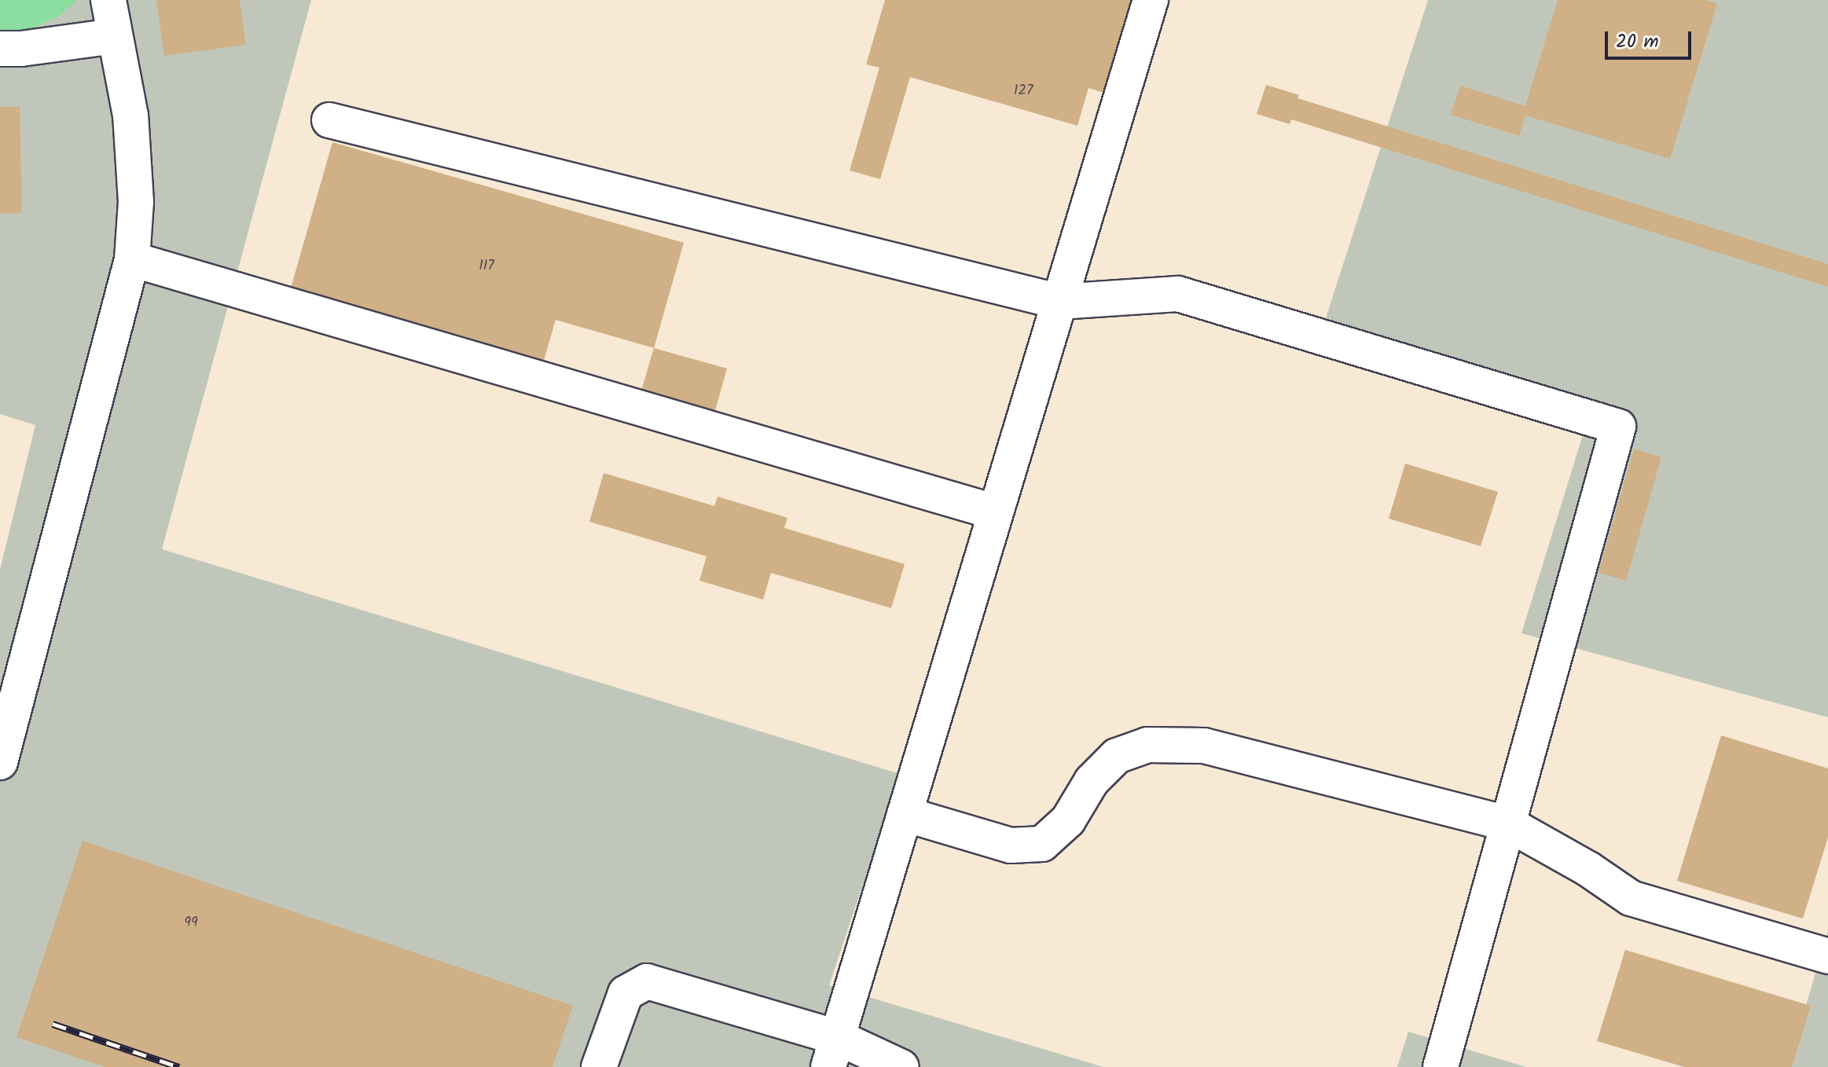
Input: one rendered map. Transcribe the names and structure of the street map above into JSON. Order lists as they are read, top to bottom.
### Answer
{
  "house_numbers": ["127", "117", "99"],
  "scale_bar": "20 m"
}
